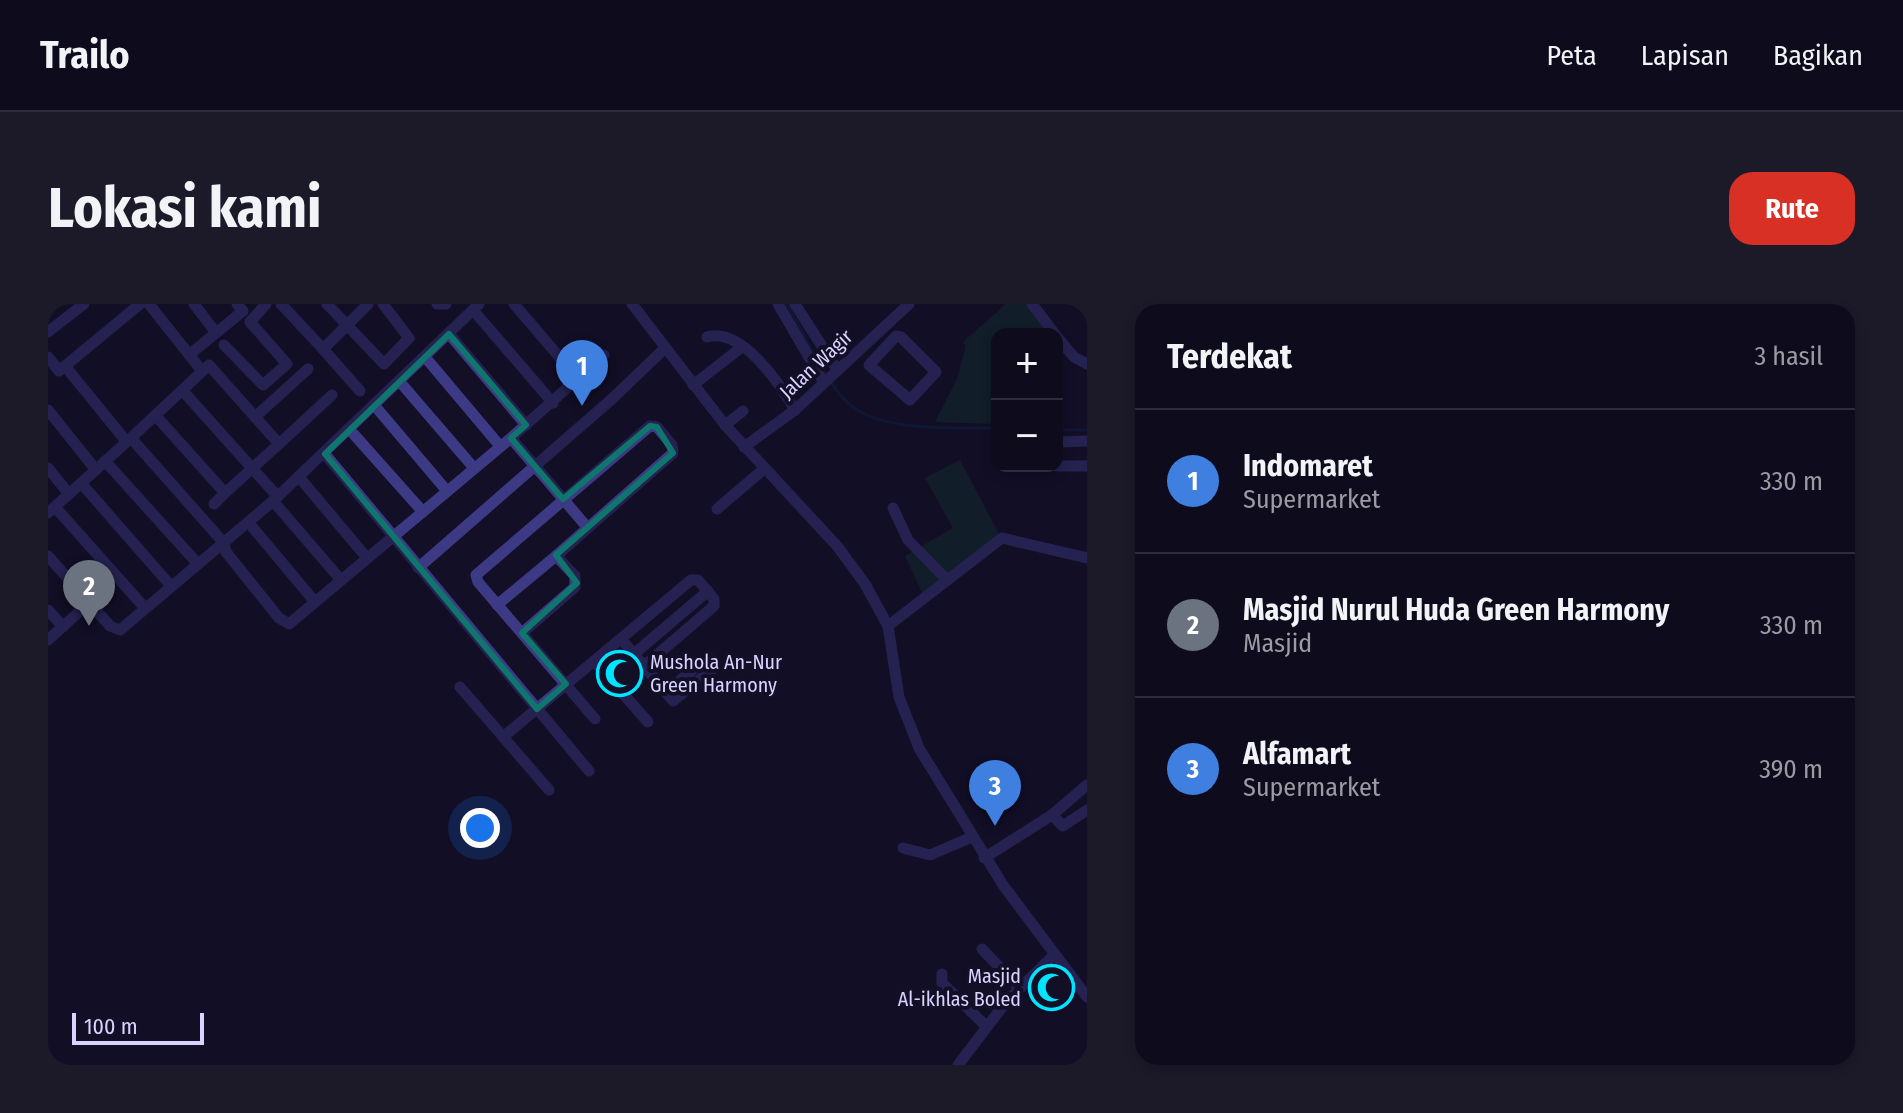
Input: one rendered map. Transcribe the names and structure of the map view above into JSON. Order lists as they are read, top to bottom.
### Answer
{
  "streets": {
    "street": ["Jalan Wagir"]
  },
  "places": {
    "mosque": ["Mushola An-Nur Green Harmony", "Masjid Al-ikhlas Boled"]
  },
  "scale_bar": "100 m",
  "page": {
    "header": "Trailo",
    "nav": ["Peta", "Lapisan", "Bagikan"],
    "buttons": "Rute",
    "title": "Lokasi kami",
    "heading": ["Terdekat", "3 hasil"],
    "map_buttons": ["+", "−"],
    "pins": ["1", "2", "3"],
    "list": [
      {
        "mark": "1",
        "name": "Indomaret",
        "note": "Supermarket",
        "value": "330 m"
      },
      {
        "mark": "2",
        "name": "Masjid Nurul Huda Green Harmony",
        "note": "Masjid",
        "value": "330 m"
      },
      {
        "mark": "3",
        "name": "Alfamart",
        "note": "Supermarket",
        "value": "390 m"
      }
    ],
    "scale": "100 m"
  }
}
